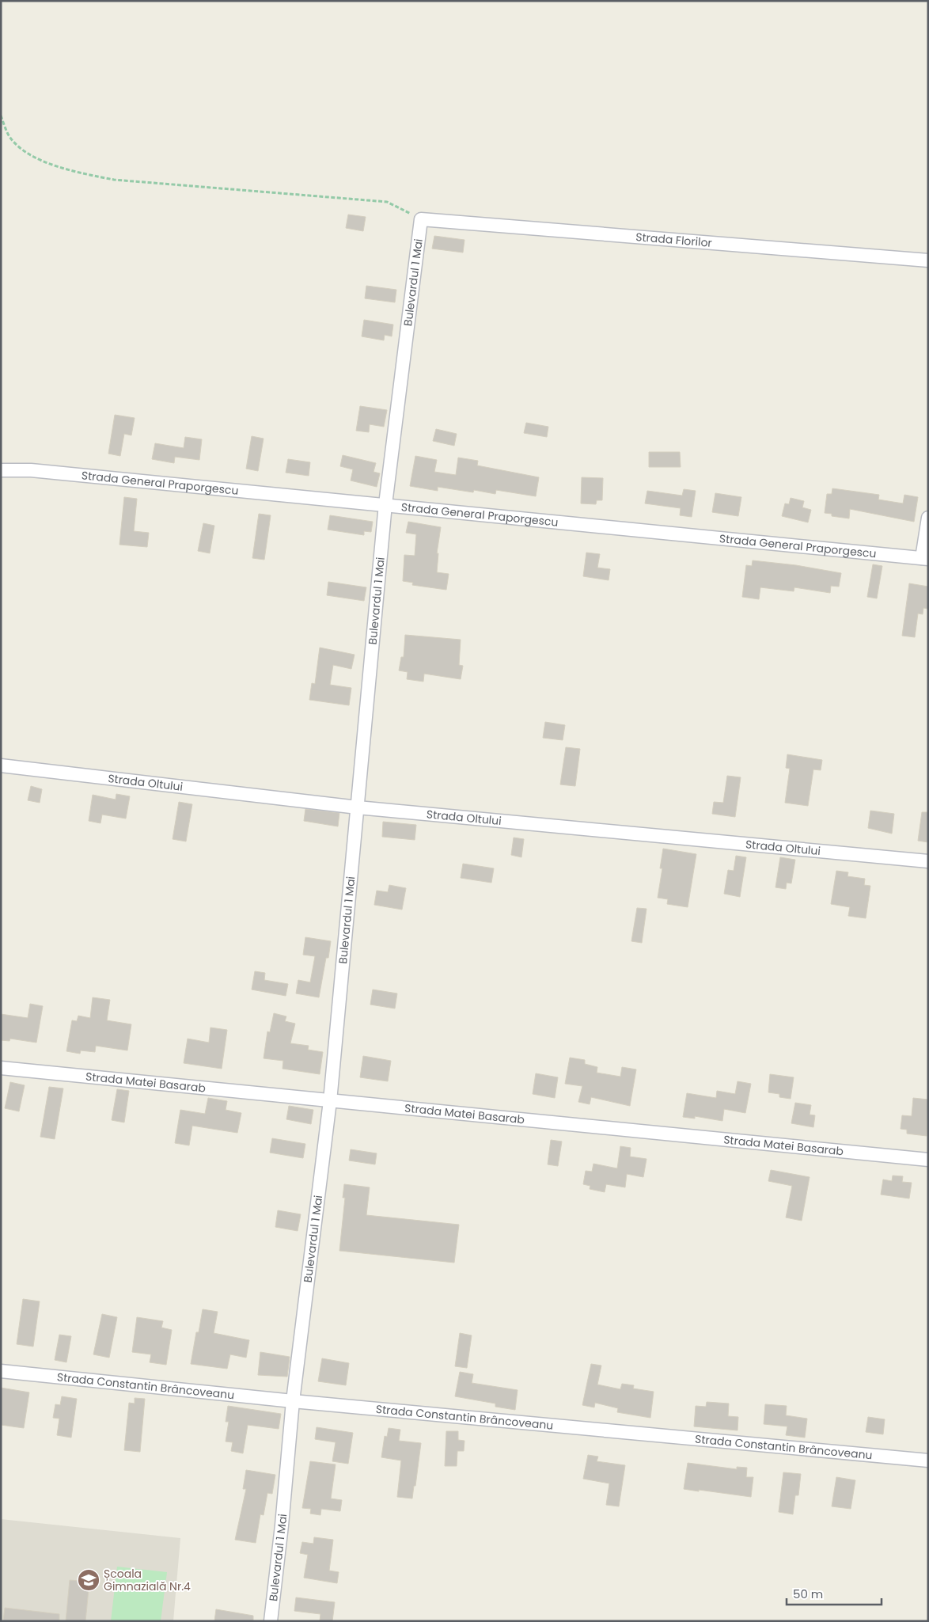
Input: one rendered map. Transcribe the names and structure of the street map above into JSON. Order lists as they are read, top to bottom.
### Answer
{
  "streets": {
    "street": [
      "Strada Florilor",
      "Bulevardul 1 Mai",
      "Strada General Praporgescu",
      "Strada Oltului",
      "Strada Matei Basarab",
      "Strada Constantin Brâncoveanu"
    ]
  },
  "crossings": [
    ["Strada Florilor", "Bulevardul 1 Mai"],
    ["Bulevardul 1 Mai", "Strada General Praporgescu"],
    ["Bulevardul 1 Mai", "Strada Oltului"],
    ["Bulevardul 1 Mai", "Strada Matei Basarab"],
    ["Bulevardul 1 Mai", "Strada Constantin Brâncoveanu"]
  ],
  "places": {
    "school or university": ["Școala Gimnazială Nr.4"]
  },
  "scale_bar": "50 m"
}
